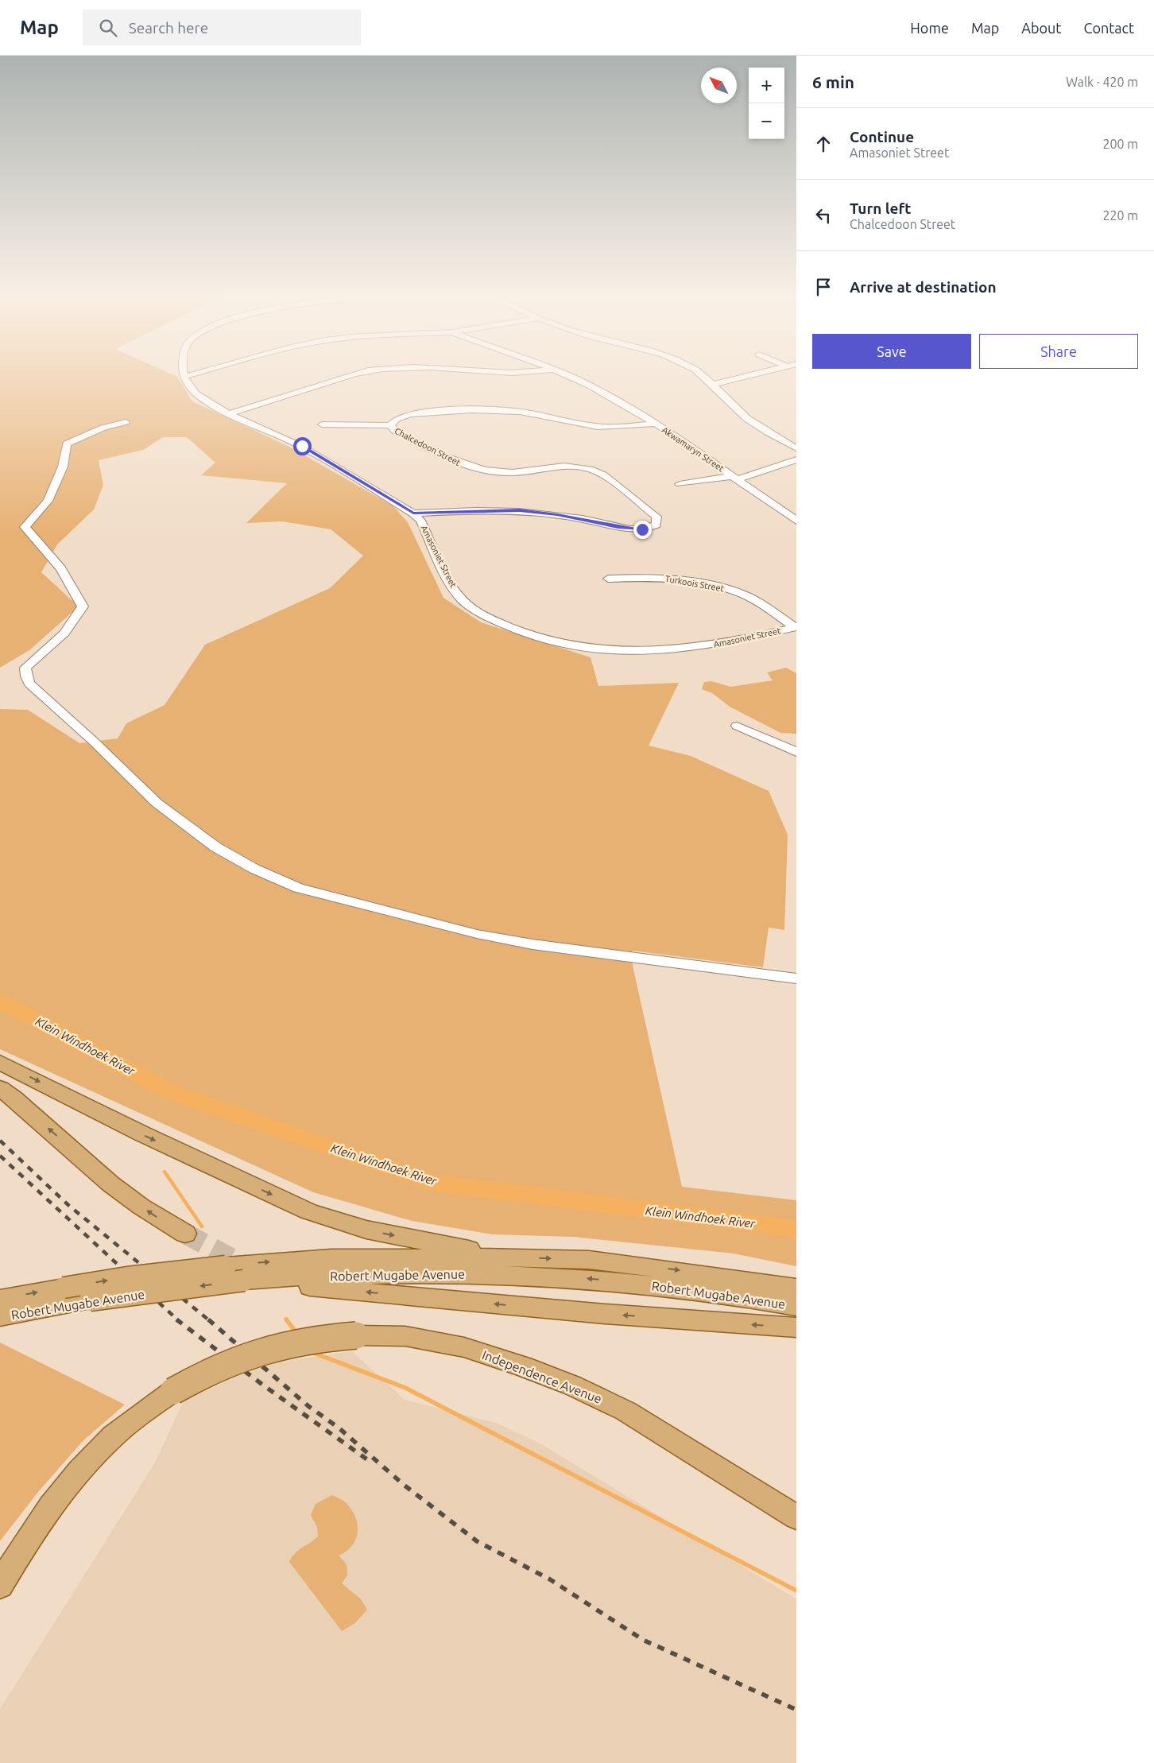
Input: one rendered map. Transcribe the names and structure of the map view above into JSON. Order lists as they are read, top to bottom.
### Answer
{
  "streets": {
    "main road": ["Robert Mugabe Avenue", "Independence Avenue"],
    "street": [
      "Chalcedoon Street",
      "Akwamaryn Street",
      "Amasoniet Street",
      "Turkoois Street"
    ]
  },
  "crossings": [
    ["Chalcedoon Street", "Akwamaryn Street"],
    ["Chalcedoon Street", "Amasoniet Street"],
    ["Amasoniet Street", "Turkoois Street"]
  ],
  "water": ["Klein Windhoek River"],
  "north": "top left",
  "page": {
    "header": "Map",
    "search": "Search here",
    "nav": [
      "Home",
      "Map",
      "About",
      "Contact"
    ],
    "heading": ["6 min", "Walk · 420 m"],
    "map_buttons": ["+", "−"],
    "list": [
      ["Continue", "Amasoniet Street", "200 m"],
      ["Turn left", "Chalcedoon Street", "220 m"],
      "Arrive at destination"
    ],
    "buttons": ["Save", "Share"]
  }
}
